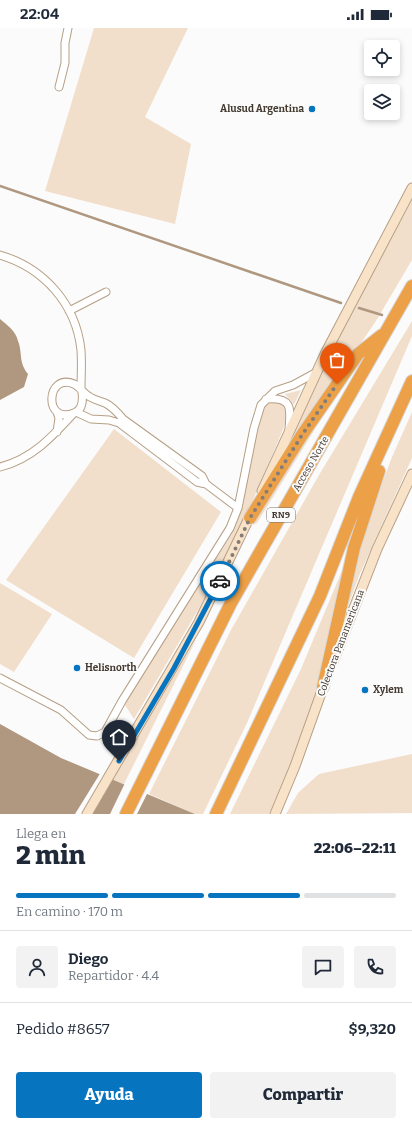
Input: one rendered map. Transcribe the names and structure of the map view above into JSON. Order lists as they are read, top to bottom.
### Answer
{
  "streets": {
    "highway": ["Acceso Norte", "RN9"],
    "street": ["Colectora Panamericana"]
  },
  "places": ["Alusud Argentina", "Helisnorth", "Xylem"],
  "page": {
    "status": "22:04",
    "heading": ["2 min", "Llega en", "22:06–22:11"],
    "panel": [
      "Diego",
      "Repartidor · 4.4",
      "Pedido #8657",
      "$9,320"
    ],
    "bar": "En camino · 170 m",
    "buttons": ["Ayuda", "Compartir"]
  }
}
